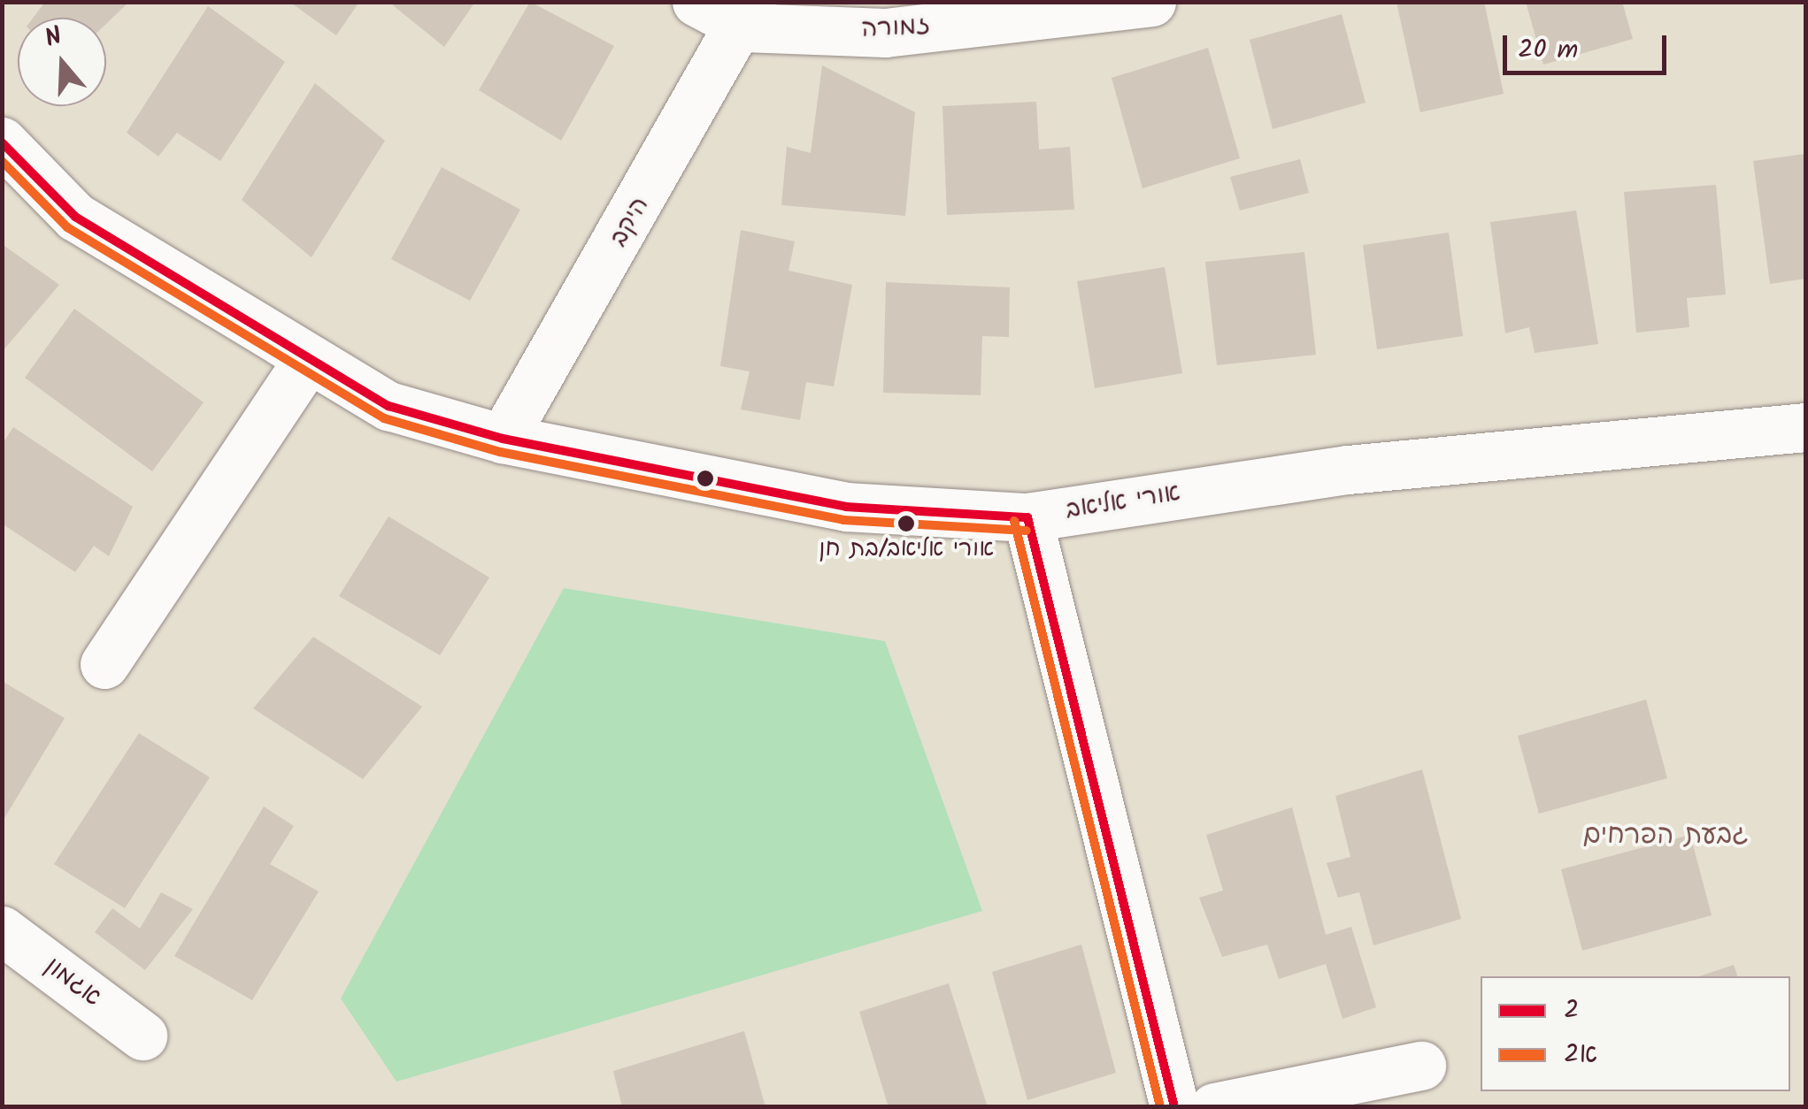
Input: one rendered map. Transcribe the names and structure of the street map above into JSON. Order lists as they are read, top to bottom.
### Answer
{
  "streets": {
    "street": [
      "זמורה",
      "היקב",
      "אורי אליאב",
      "אגמון"
    ]
  },
  "crossings": [
    ["זמורה", "היקב"],
    ["היקב", "אורי אליאב"]
  ],
  "districts": ["גבעת הפרחים"],
  "places": ["אורי אליאב/בת חן"],
  "lines": ["transit line 2", "transit line 2א"],
  "legend": ["2", "2א"],
  "scale_bar": "20 m",
  "north": "top"
}
